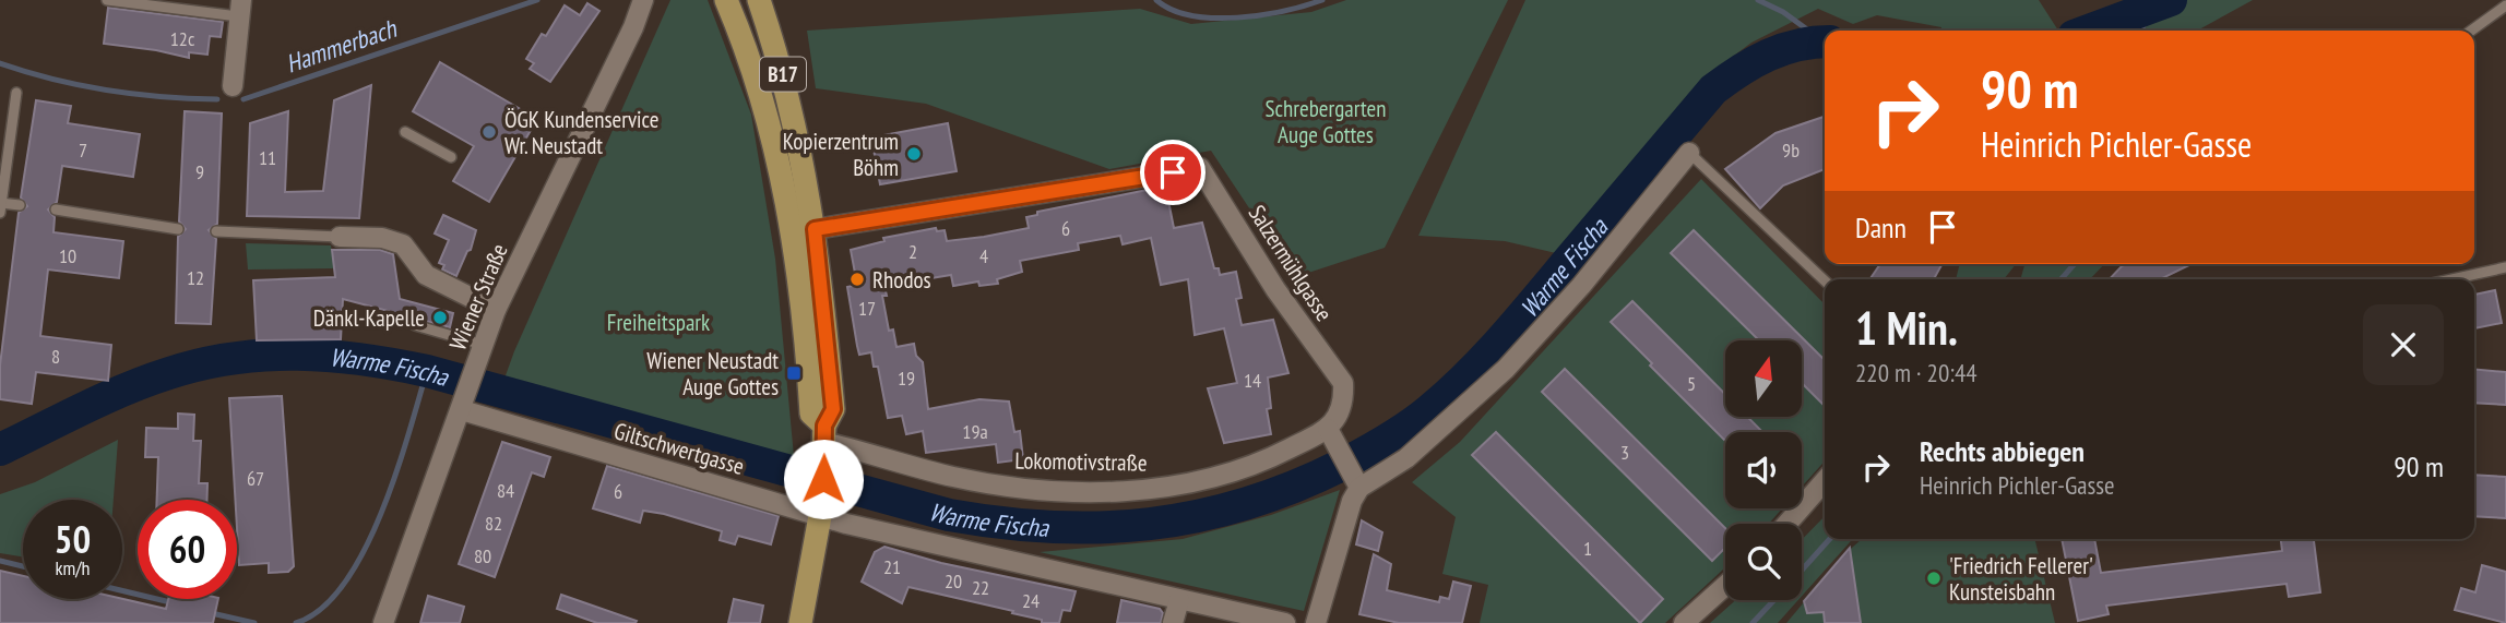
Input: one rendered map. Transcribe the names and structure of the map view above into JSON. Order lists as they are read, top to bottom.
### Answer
{
  "streets": {
    "main road": ["B17"],
    "street": [
      "Salzermühlgasse",
      "Wiener Straße",
      "Giltschwertgasse",
      "Lokomotivstraße"
    ]
  },
  "crossings": [
    ["B17", "Salzermühlgasse"],
    ["B17", "Giltschwertgasse"],
    ["B17", "Lokomotivstraße"],
    ["Salzermühlgasse", "Lokomotivstraße"],
    ["Wiener Straße", "Giltschwertgasse"]
  ],
  "water": ["Hammerbach", "Warme Fischa"],
  "parks": ["Schrebergarten Auge Gottes", "Freiheitspark"],
  "places": {
    "other": [
      "ÖGK Kundenservice Wr. Neustadt",
      "Kopierzentrum Böhm",
      "Rhodos",
      "Dänkl-Kapelle",
      "'Friedrich Fellerer' Kunsteisbahn"
    ],
    "transit": ["Wiener Neustadt Auge Gottes"]
  },
  "house_numbers": [
    "12c",
    "7",
    "9b",
    "11",
    "9",
    "6",
    "2",
    "10",
    "4",
    "12",
    "17",
    "8",
    "19",
    "14",
    "5",
    "19a",
    "3",
    "67",
    "84",
    "6",
    "82",
    "1",
    "80",
    "21",
    "20",
    "22",
    "24"
  ],
  "north": "top",
  "page": {
    "turn": ["90 m", "Heinrich Pichler-Gasse"],
    "then": "Dann",
    "heading": ["1 Min.", "220 m · 20:44"],
    "list": [
      {
        "name": "Rechts abbiegen",
        "note": "Heinrich Pichler-Gasse",
        "value": "90 m"
      }
    ],
    "speed": "50 km/h",
    "limit": "60"
  }
}
